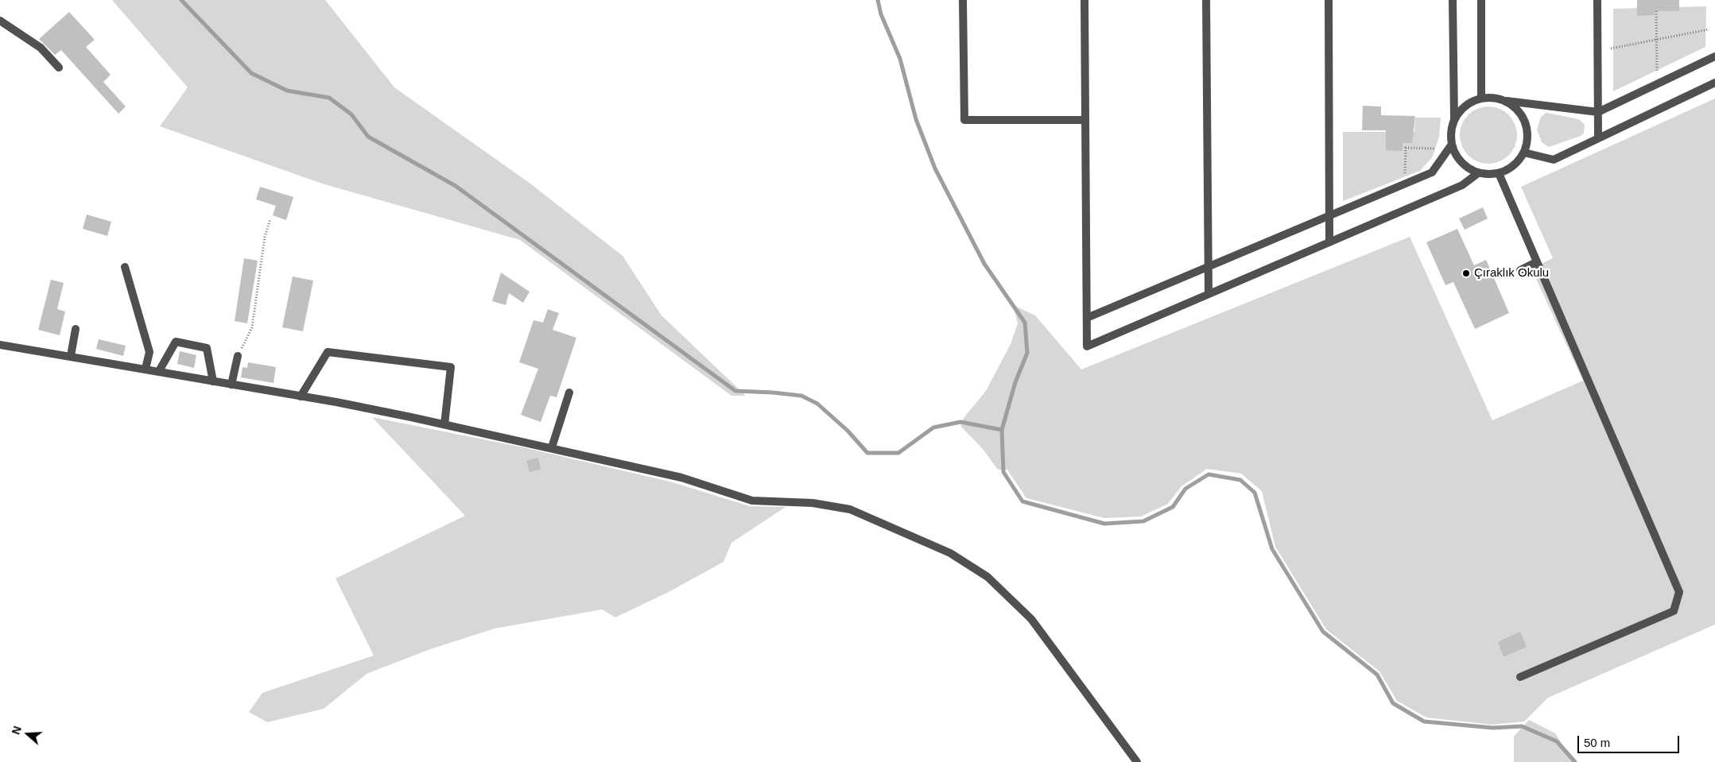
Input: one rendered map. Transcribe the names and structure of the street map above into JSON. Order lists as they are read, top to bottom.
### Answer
{
  "places": ["Çıraklık Okulu"],
  "scale_bar": "50 m",
  "north": "left"
}
